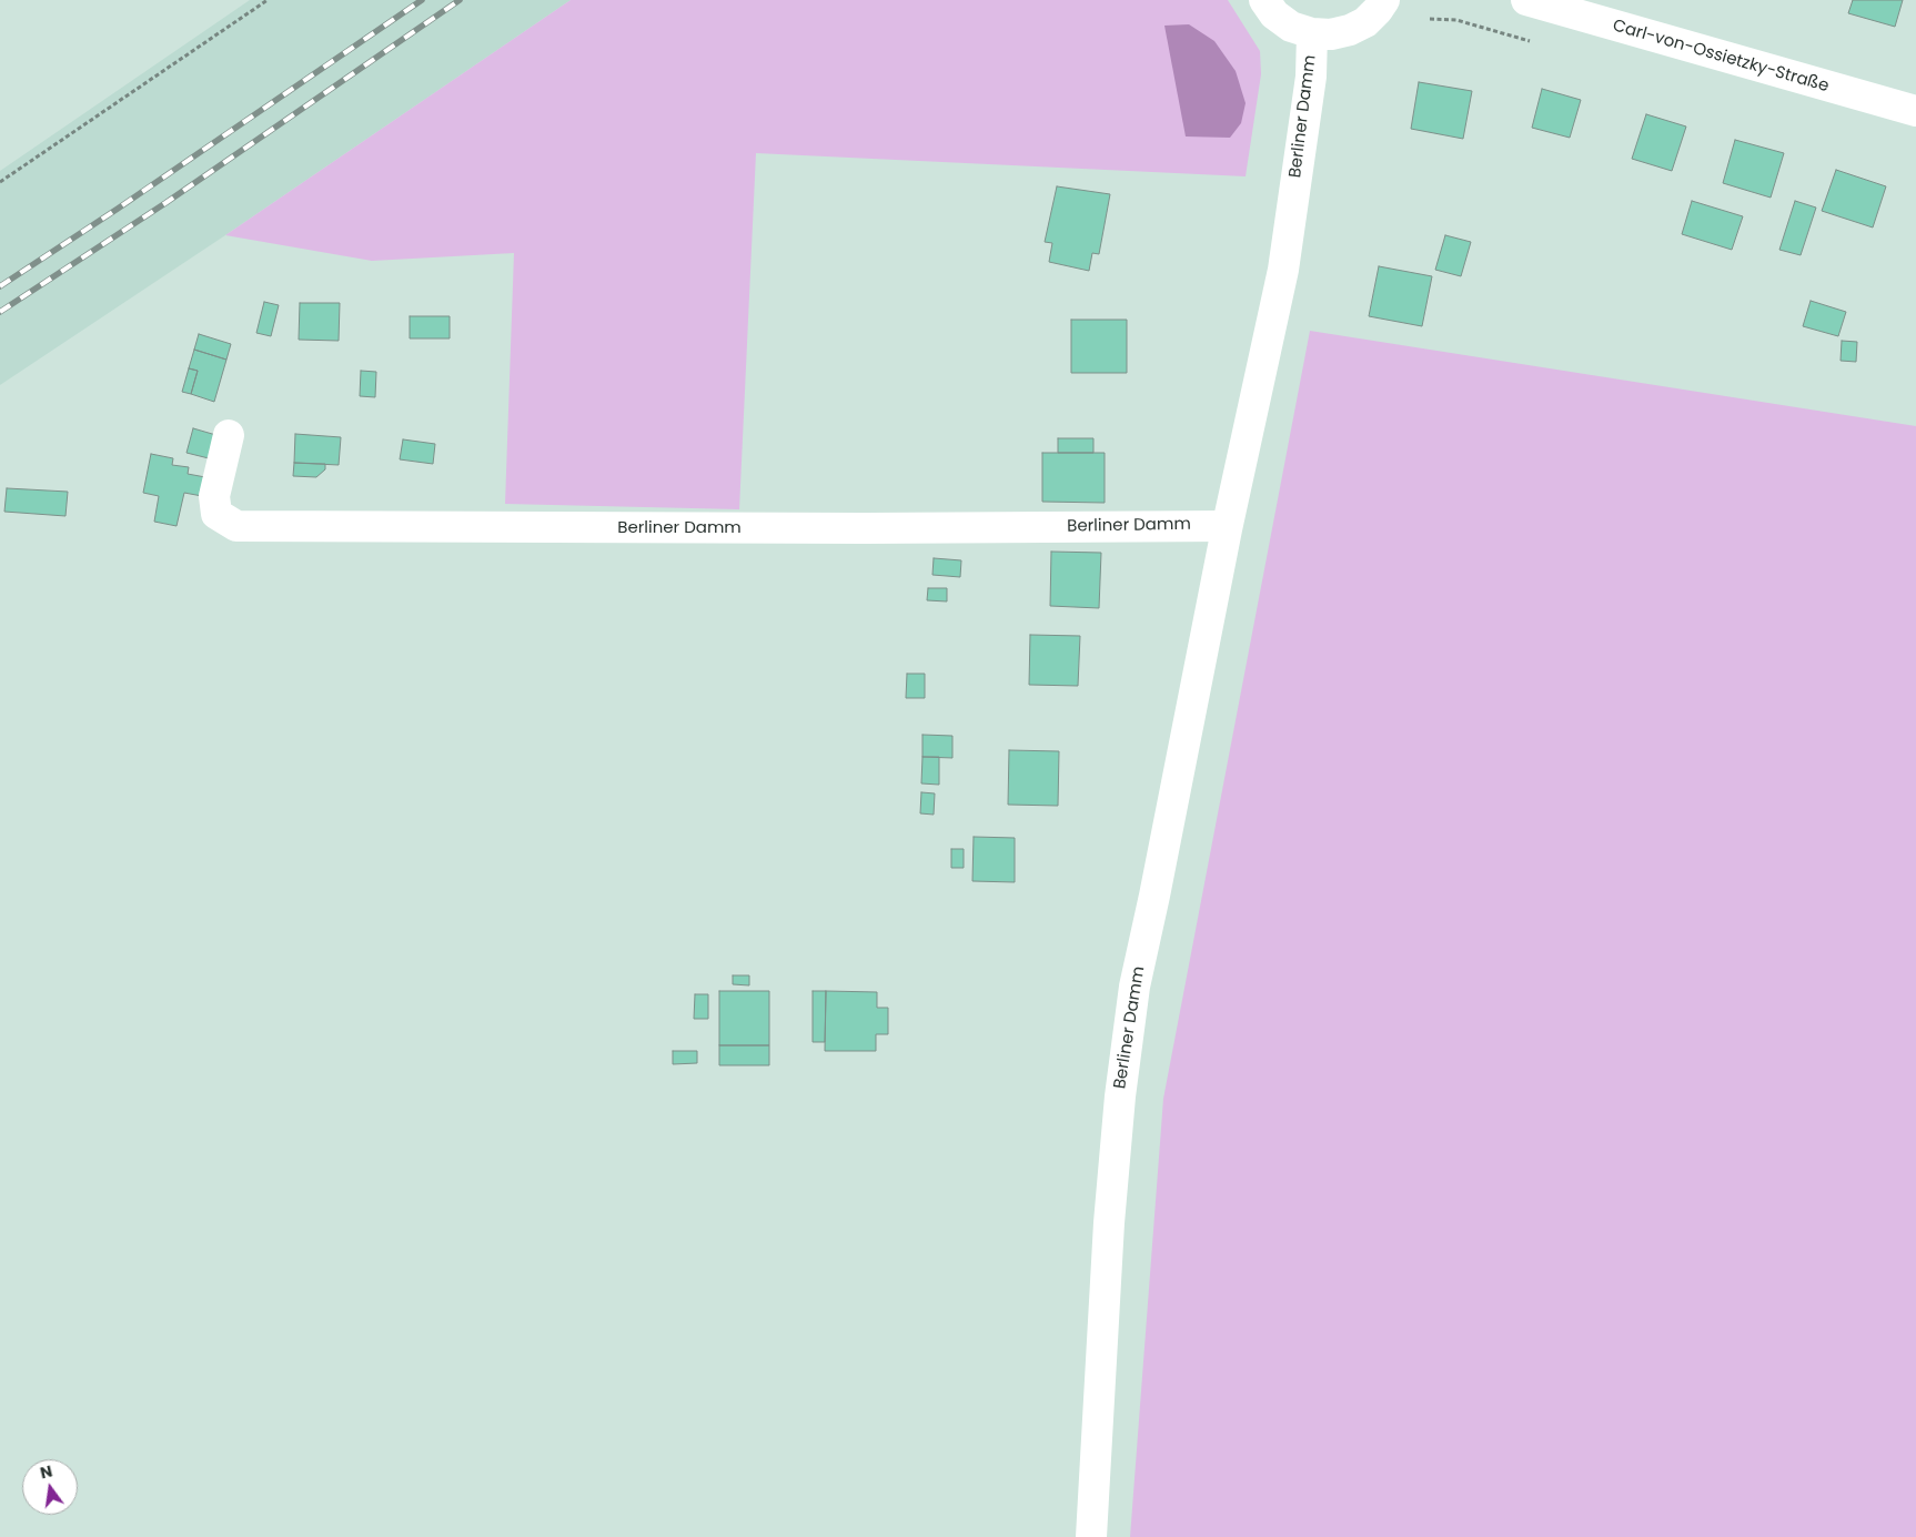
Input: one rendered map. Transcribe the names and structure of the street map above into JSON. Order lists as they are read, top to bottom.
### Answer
{
  "streets": {
    "main road": ["Carl-von-Ossietzky-Straße", "Berliner Damm"]
  },
  "north": "top"
}
